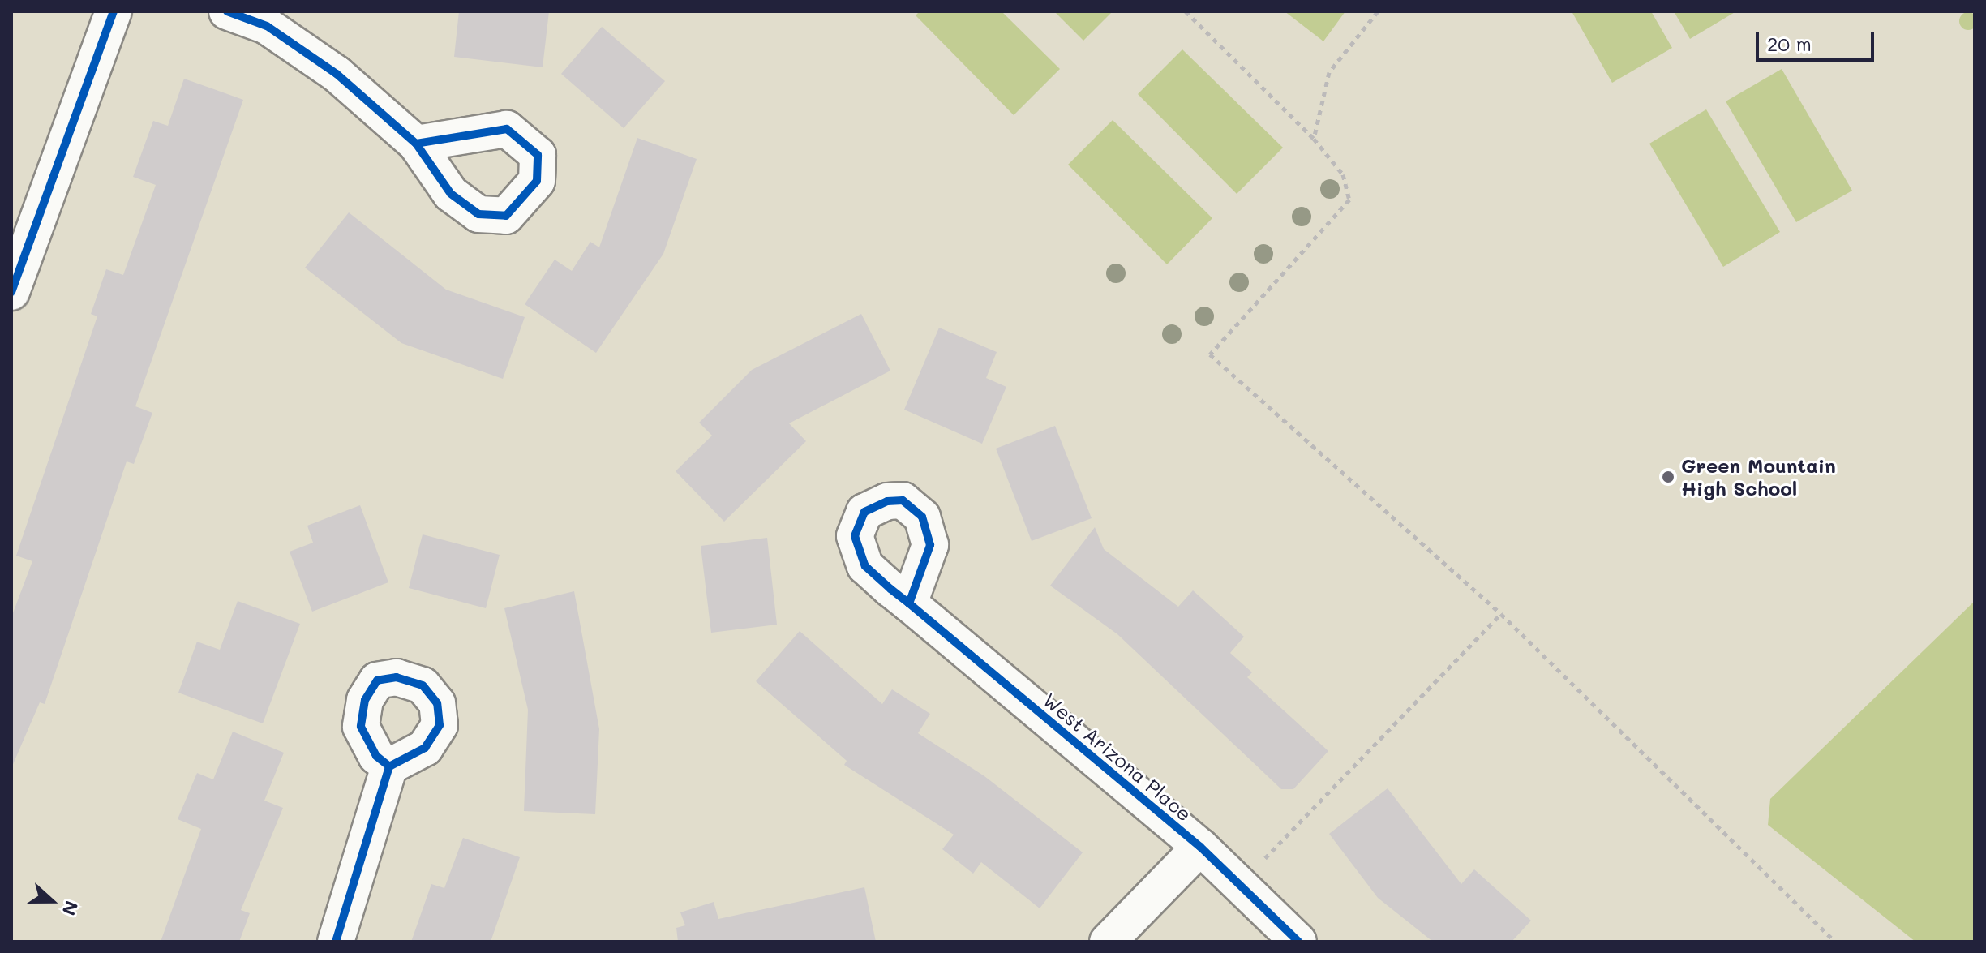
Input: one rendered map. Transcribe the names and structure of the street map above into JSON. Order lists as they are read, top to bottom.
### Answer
{
  "streets": {
    "street": ["West Arizona Place"]
  },
  "places": ["Green Mountain High School"],
  "scale_bar": "20 m",
  "north": "right"
}
